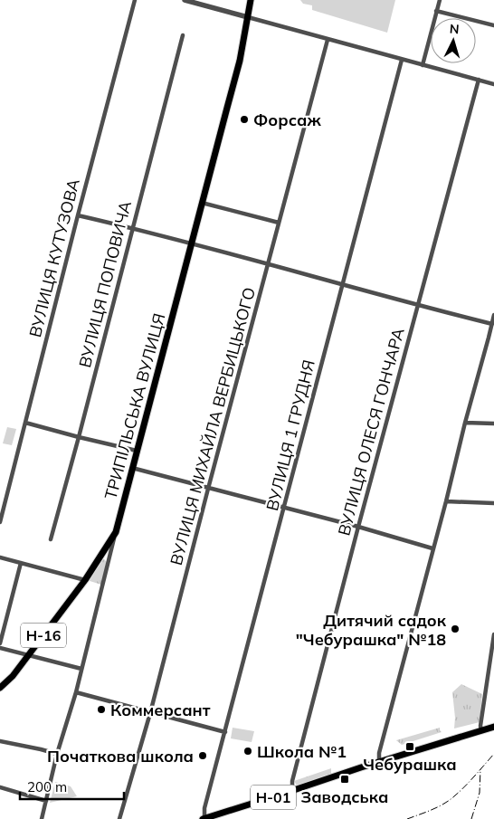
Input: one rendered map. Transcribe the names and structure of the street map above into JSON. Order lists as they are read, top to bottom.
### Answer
{
  "streets": {
    "main road": ["ТРИПІЛЬСЬКА ВУЛИЦЯ", "Н-16", "Н-01"],
    "street": [
      "ВУЛИЦЯ КУТУЗОВА",
      "ВУЛИЦЯ ПОПОВИЧА",
      "ВУЛИЦЯ МИХАЙЛА ВЕРБИЦЬКОГО",
      "ВУЛИЦЯ ОЛЕСЯ ГОНЧАРА",
      "ВУЛИЦЯ 1 ГРУДНЯ"
    ]
  },
  "crossings": [
    ["ВУЛИЦЯ ОЛЕСЯ ГОНЧАРА", "Н-01"],
    ["ВУЛИЦЯ 1 ГРУДНЯ", "Н-01"]
  ],
  "places": {
    "other": [
      "Форсаж",
      "Дитячий садок \"Чебурашка\" №18",
      "Коммерсант",
      "Школа №1",
      "Початкова школа"
    ],
    "transit": ["Чебурашка", "Заводська"]
  },
  "scale_bar": "200 m",
  "north": "top"
}
